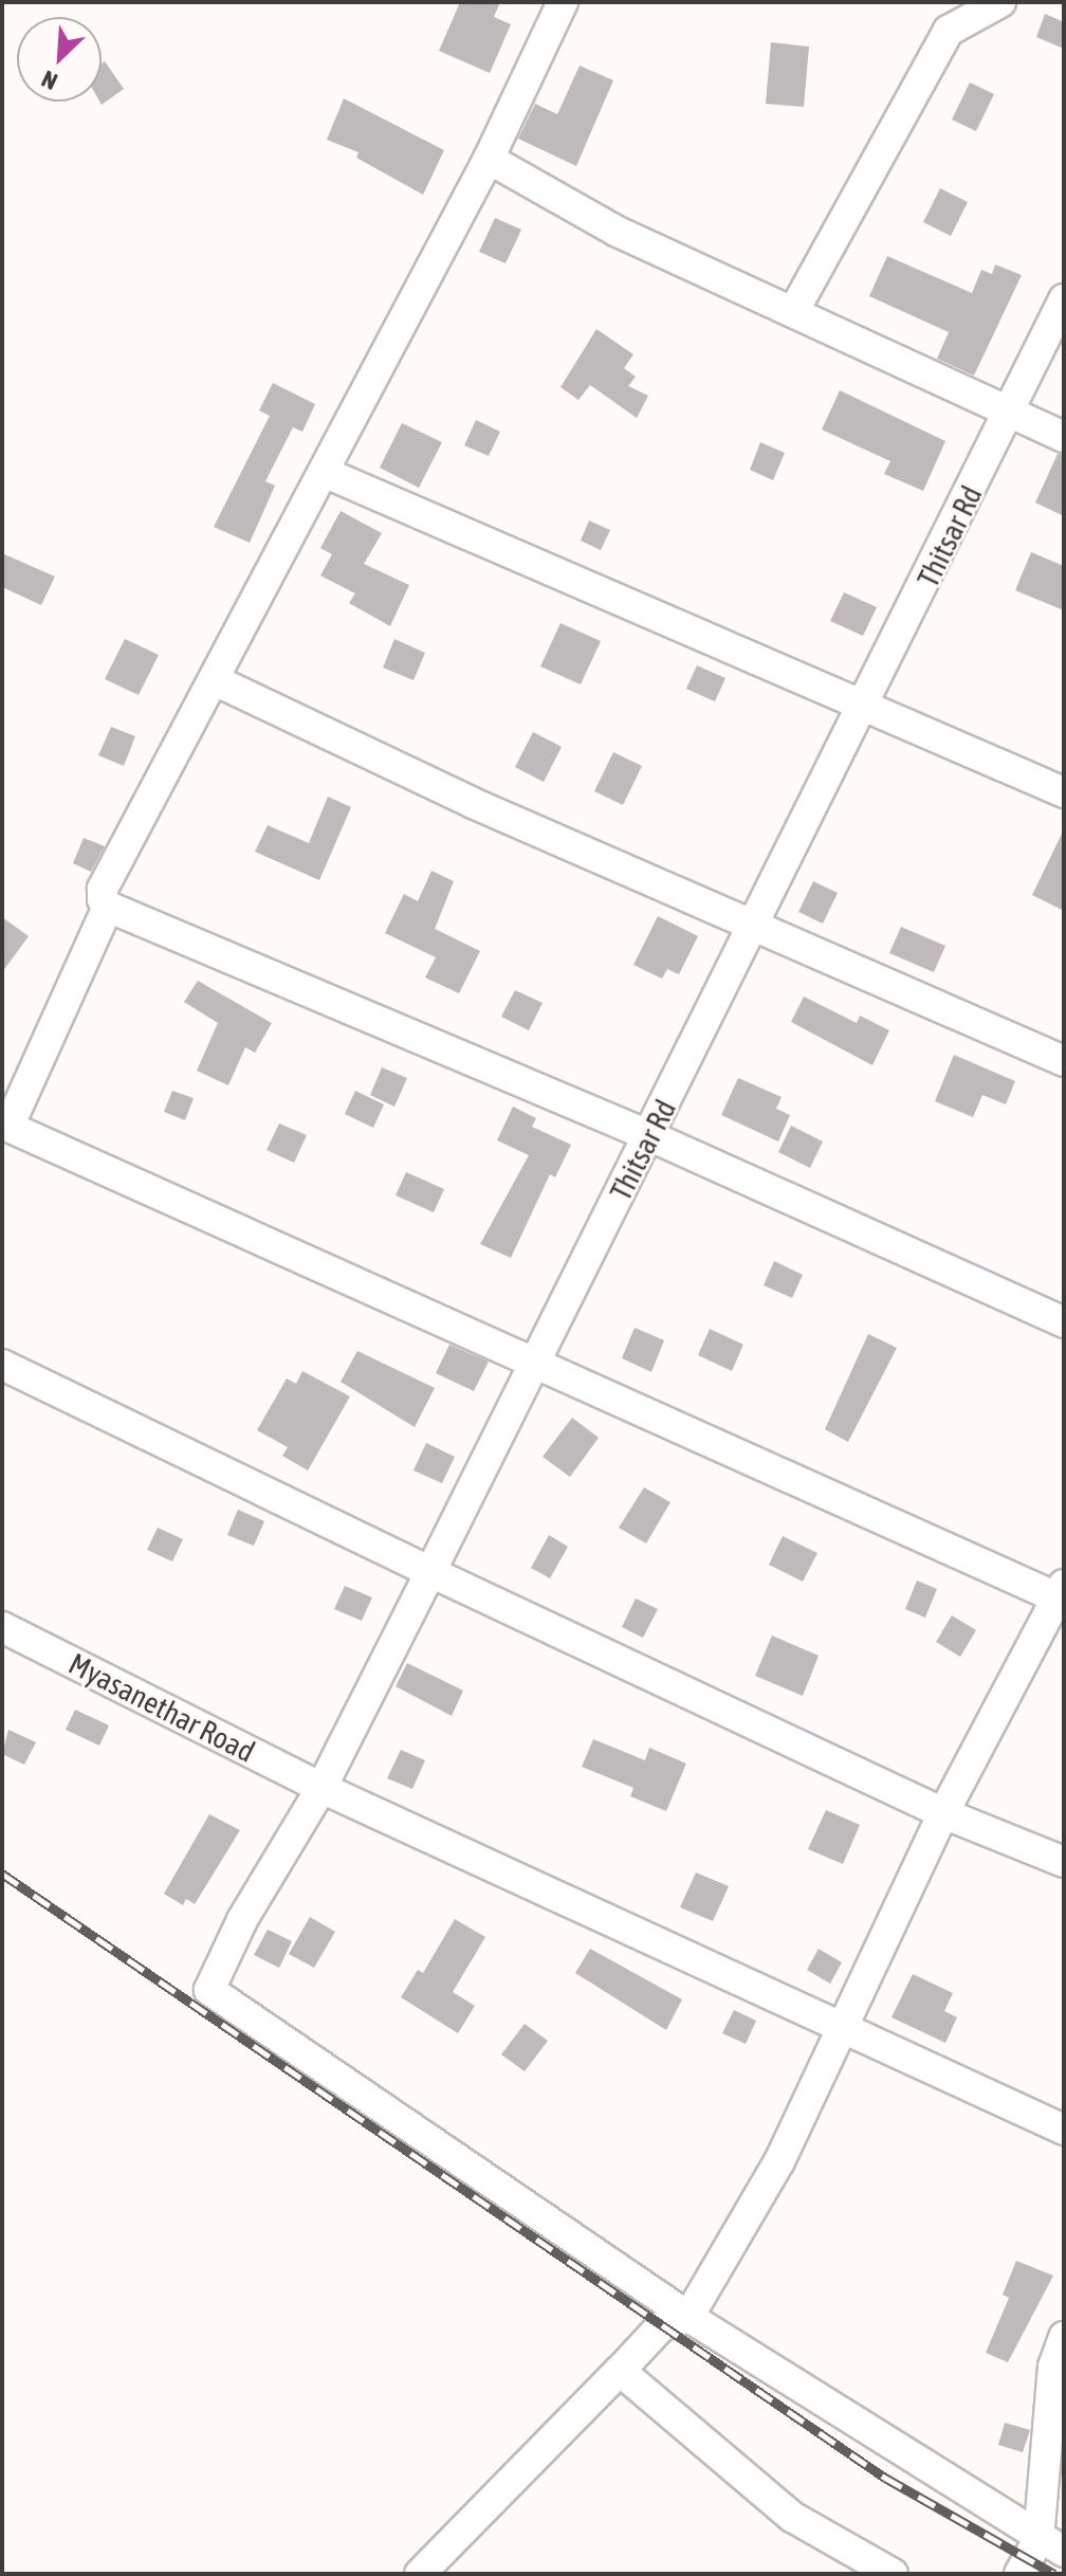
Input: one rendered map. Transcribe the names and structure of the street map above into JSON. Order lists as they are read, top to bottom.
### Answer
{
  "streets": {
    "street": ["Thitsar Rd", "Myasanethar Road"]
  },
  "crossings": [
    ["Thitsar Rd", "Myasanethar Road"]
  ],
  "north": "bottom left"
}
